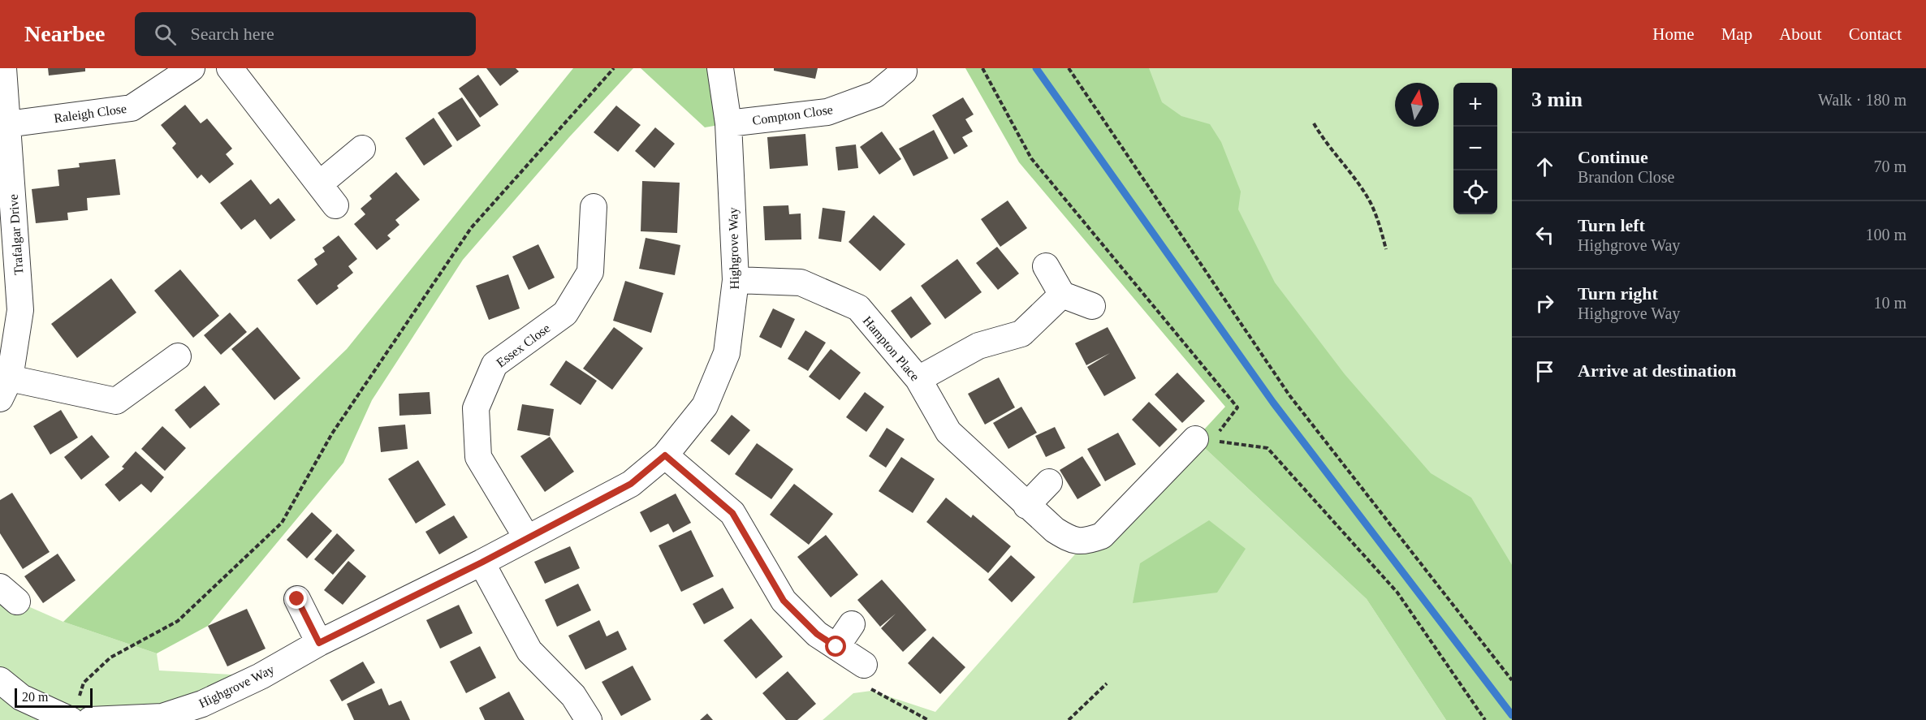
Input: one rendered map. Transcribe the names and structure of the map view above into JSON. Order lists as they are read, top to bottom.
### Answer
{
  "streets": {
    "street": [
      "Raleigh Close",
      "Compton Close",
      "Trafalgar Drive",
      "Highgrove Way",
      "Essex Close",
      "Hampton Place"
    ]
  },
  "crossings": [
    ["Raleigh Close", "Trafalgar Drive"],
    ["Compton Close", "Highgrove Way"],
    ["Highgrove Way", "Essex Close"],
    ["Highgrove Way", "Hampton Place"]
  ],
  "scale_bar": "20 m",
  "north": "top",
  "page": {
    "header": "Nearbee",
    "search": "Search here",
    "nav": [
      "Home",
      "Map",
      "About",
      "Contact"
    ],
    "heading": ["3 min", "Walk · 180 m"],
    "map_buttons": ["+", "−"],
    "list": [
      ["Continue", "Brandon Close", "70 m"],
      ["Turn left", "Highgrove Way", "100 m"],
      ["Turn right", "Highgrove Way", "10 m"],
      "Arrive at destination"
    ],
    "scale": "20 m"
  }
}
